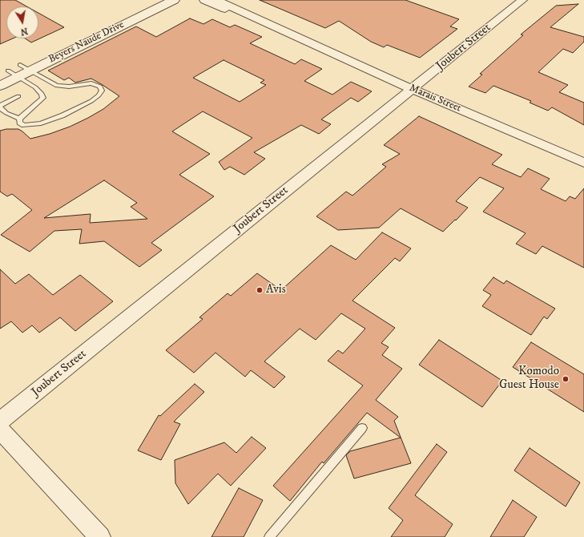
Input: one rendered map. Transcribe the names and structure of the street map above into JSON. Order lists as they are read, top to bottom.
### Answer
{
  "streets": {
    "street": ["Beyers Naude Drive", "Joubert Street", "Marais Street"]
  },
  "crossings": [
    ["Joubert Street", "Marais Street"]
  ],
  "places": ["Avis", "Komodo Guest House"],
  "north": "bottom"
}
